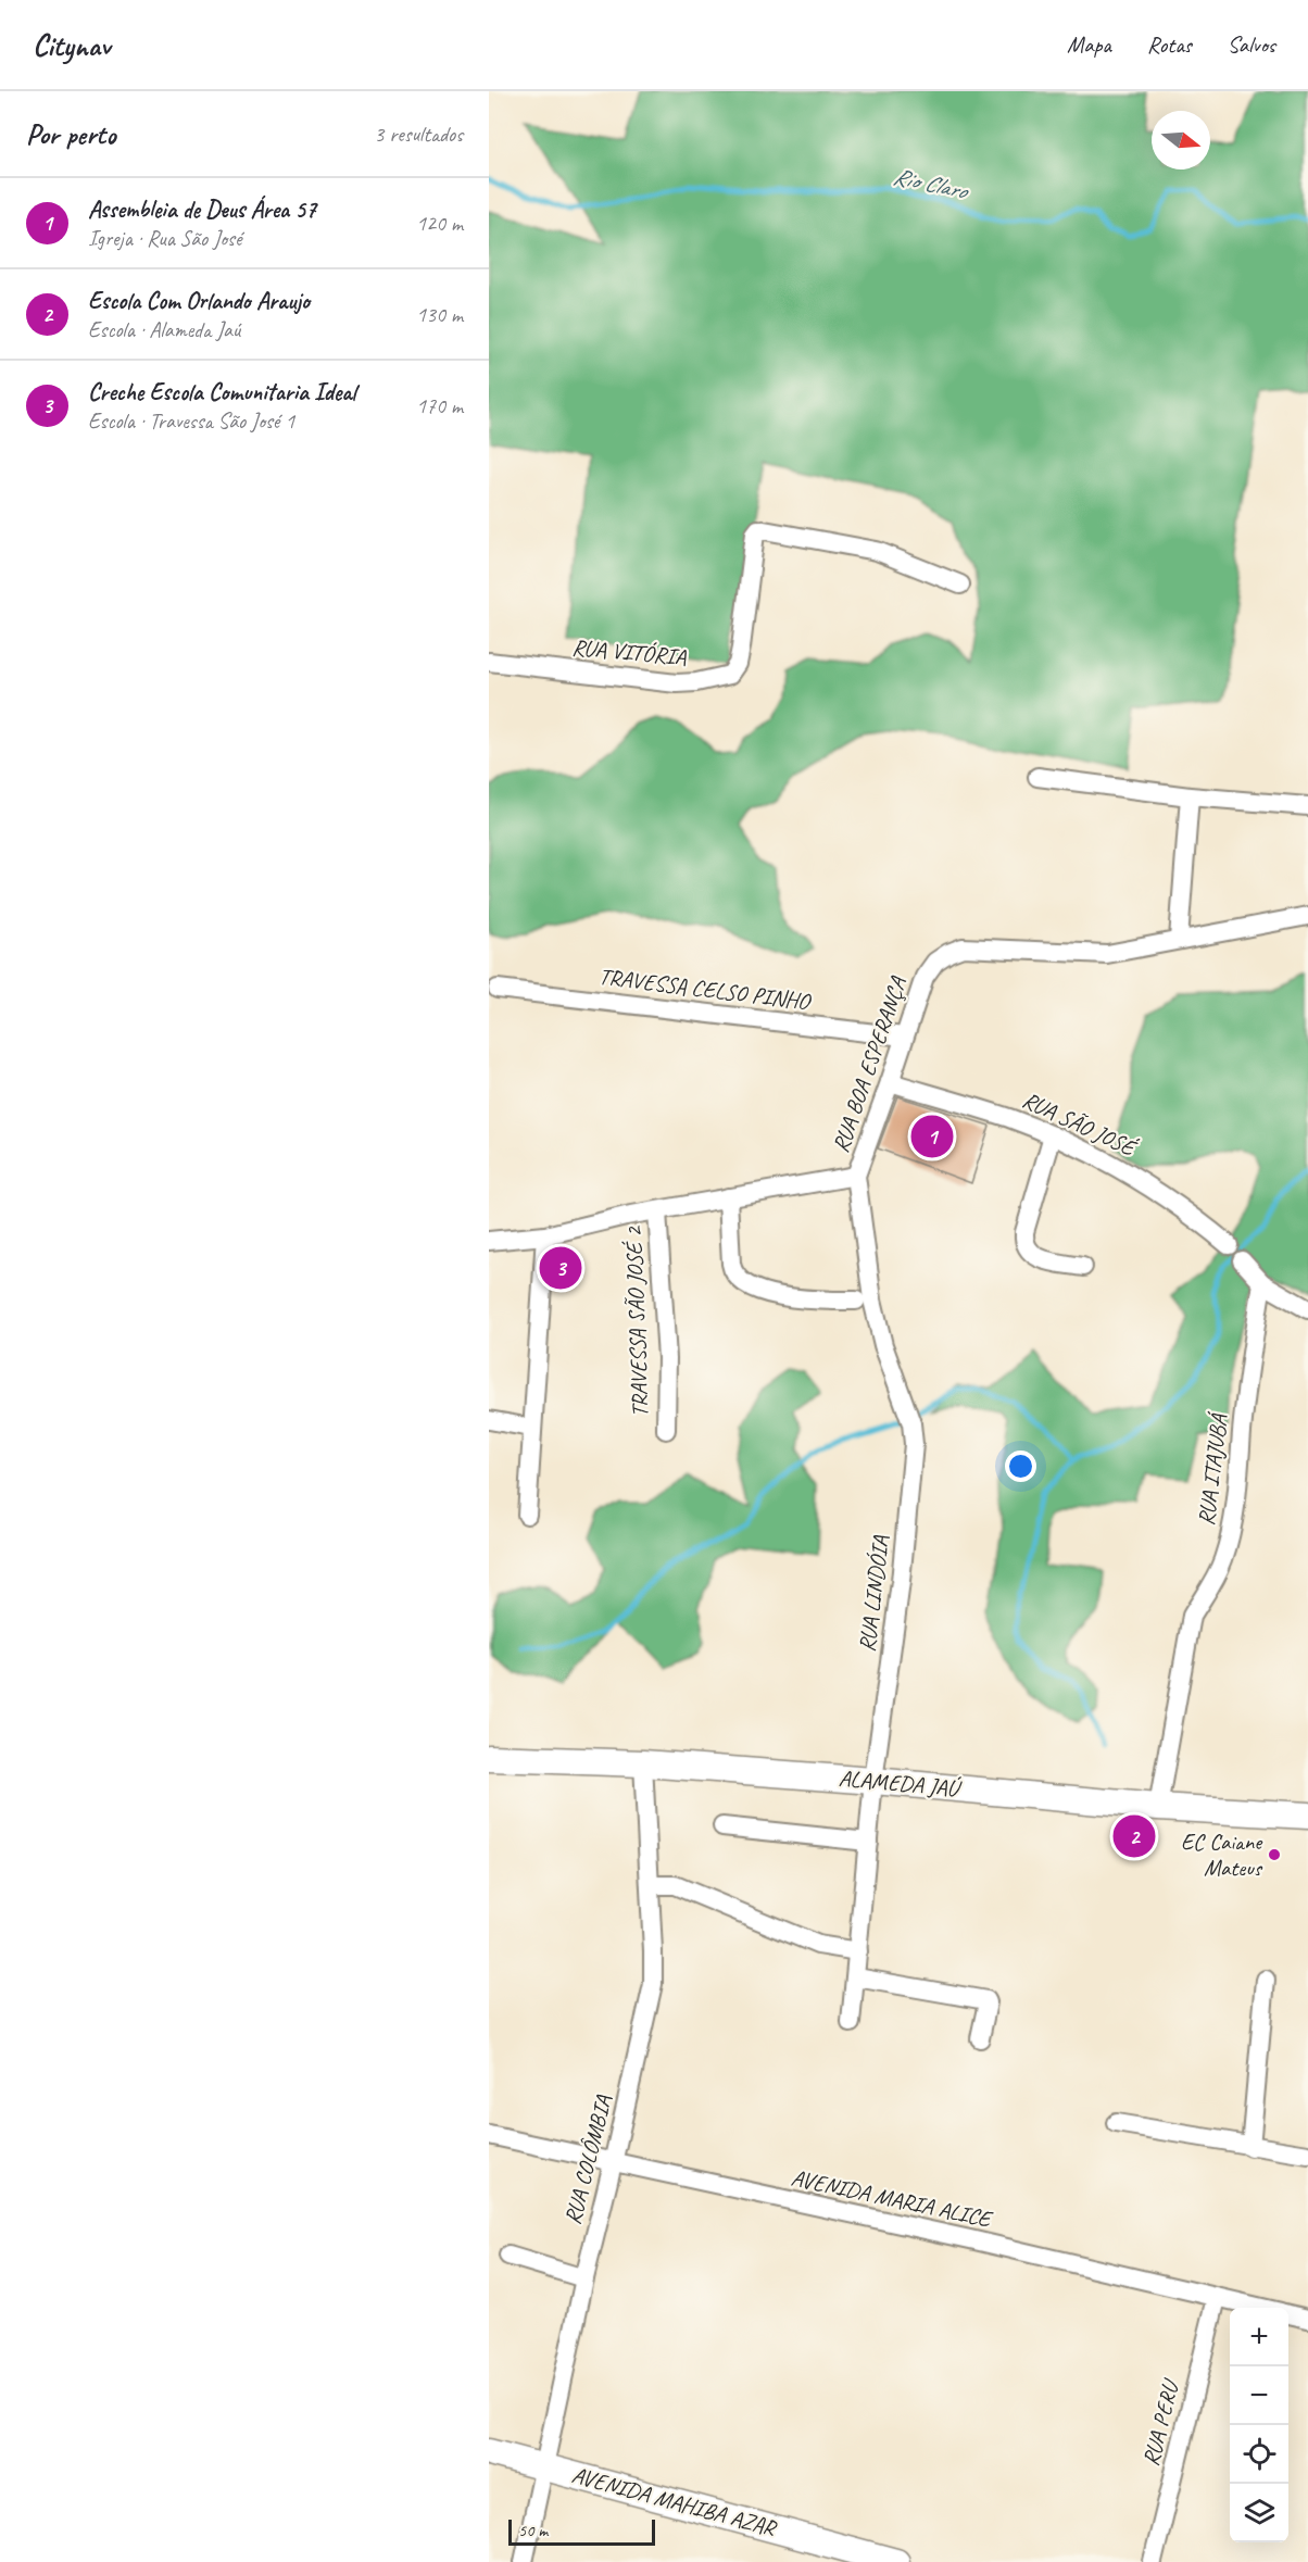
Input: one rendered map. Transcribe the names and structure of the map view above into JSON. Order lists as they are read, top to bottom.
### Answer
{
  "streets": {
    "main road": ["ALAMEDA JAÚ", "AVENIDA MAHIBA AZAR"],
    "street": [
      "RUA VITÓRIA",
      "TRAVESSA CELSO PINHO",
      "RUA BOA ESPERANÇA",
      "RUA SÃO JOSÉ",
      "TRAVESSA SÃO JOSÉ 2",
      "RUA ITAJUBÁ",
      "RUA LINDÓIA",
      "RUA COLÔMBIA",
      "AVENIDA MARIA ALICE",
      "RUA PERU"
    ]
  },
  "crossings": [
    ["TRAVESSA CELSO PINHO", "RUA BOA ESPERANÇA"],
    ["RUA BOA ESPERANÇA", "RUA SÃO JOSÉ"],
    ["RUA BOA ESPERANÇA", "RUA LINDÓIA"],
    ["RUA ITAJUBÁ", "ALAMEDA JAÚ"],
    ["RUA LINDÓIA", "ALAMEDA JAÚ"],
    ["ALAMEDA JAÚ", "RUA COLÔMBIA"],
    ["RUA COLÔMBIA", "AVENIDA MARIA ALICE"],
    ["RUA COLÔMBIA", "AVENIDA MAHIBA AZAR"],
    ["AVENIDA MARIA ALICE", "RUA PERU"]
  ],
  "water": ["Rio Claro"],
  "places": ["EC Caiane Mateus"],
  "scale_bar": "50 m",
  "north": "right",
  "page": {
    "header": "Citynav",
    "nav": ["Mapa", "Rotas", "Salvos"],
    "heading": ["Por perto", "3 resultados"],
    "list": [
      {
        "mark": "1",
        "name": "Assembleia de Deus Área 57",
        "note": "Igreja · Rua São José",
        "value": "120 m"
      },
      {
        "mark": "2",
        "name": "Escola Com Orlando Araujo",
        "note": "Escola · Alameda Jaú",
        "value": "130 m"
      },
      {
        "mark": "3",
        "name": "Creche Escola Comunitaria Ideal",
        "note": "Escola · Travessa São José 1",
        "value": "170 m"
      }
    ],
    "pins": ["1", "3", "2"],
    "map_buttons": ["+", "−"],
    "scale": "50 m"
  }
}
